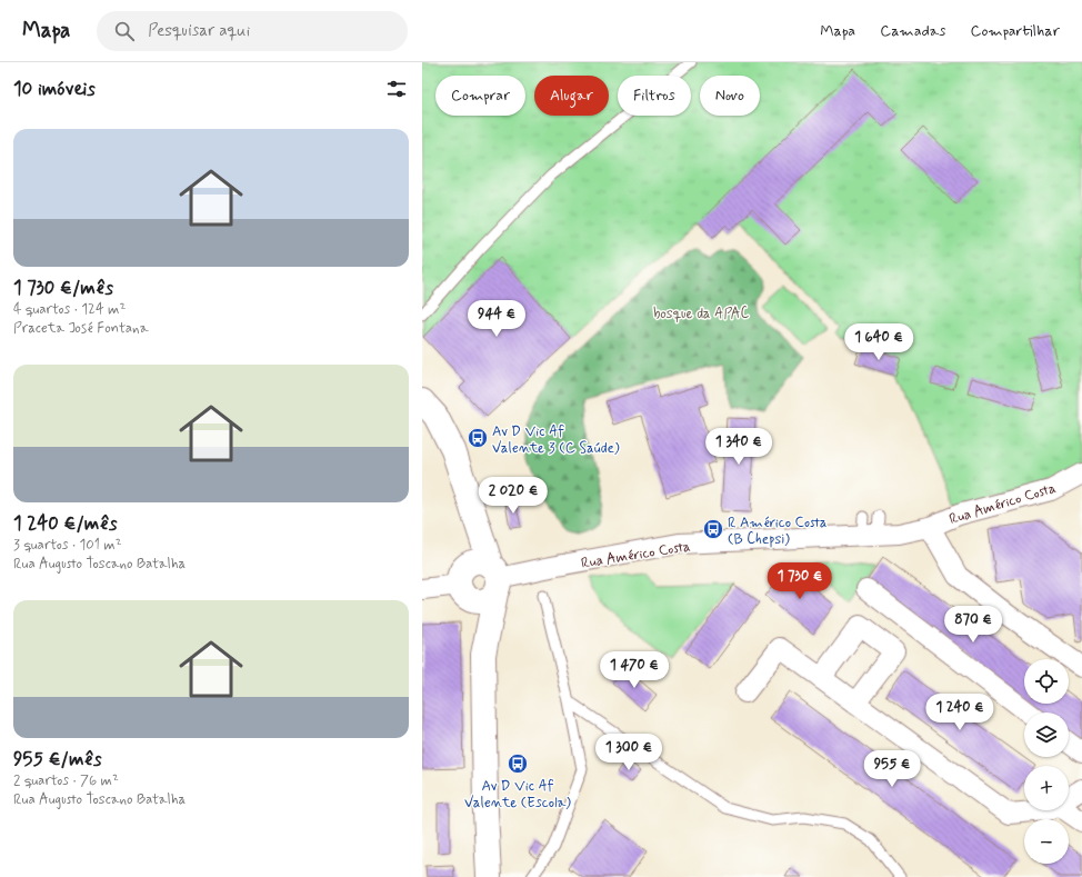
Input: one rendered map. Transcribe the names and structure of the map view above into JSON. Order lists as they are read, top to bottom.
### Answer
{
  "streets": {
    "street": ["Rua Américo Costa"]
  },
  "parks": ["bosque da APAC"],
  "places": {
    "bus stop": ["Av D Vic Af Valente 3 (C Saúde)", "R Américo Costa (B Chepsi)", "Av D Vic Af Valente (Escola)"]
  },
  "page": {
    "header": "Mapa",
    "search": "Pesquisar aqui",
    "nav": ["Mapa", "Camadas", "Compartilhar"],
    "heading": "10 imóveis",
    "chip": [
      "Comprar",
      "Alugar",
      "Filtros",
      "Novo"
    ],
    "list": [
      {
        "name": "1 730 €/mês",
        "note": "4 quartos · 124 m² · Praceta José Fontana"
      },
      {
        "name": "1 240 €/mês",
        "note": "3 quartos · 101 m² · Rua Augusto Toscano Batalha"
      },
      {
        "name": "955 €/mês",
        "note": "2 quartos · 76 m² · Rua Augusto Toscano Batalha"
      }
    ],
    "price": [
      "944 €",
      "1 640 €",
      "1 340 €",
      "2 020 €",
      "1 730 €",
      "870 €",
      "1 470 €",
      "1 240 €",
      "1 300 €",
      "955 €"
    ],
    "map_buttons": ["+", "−"]
  }
}
